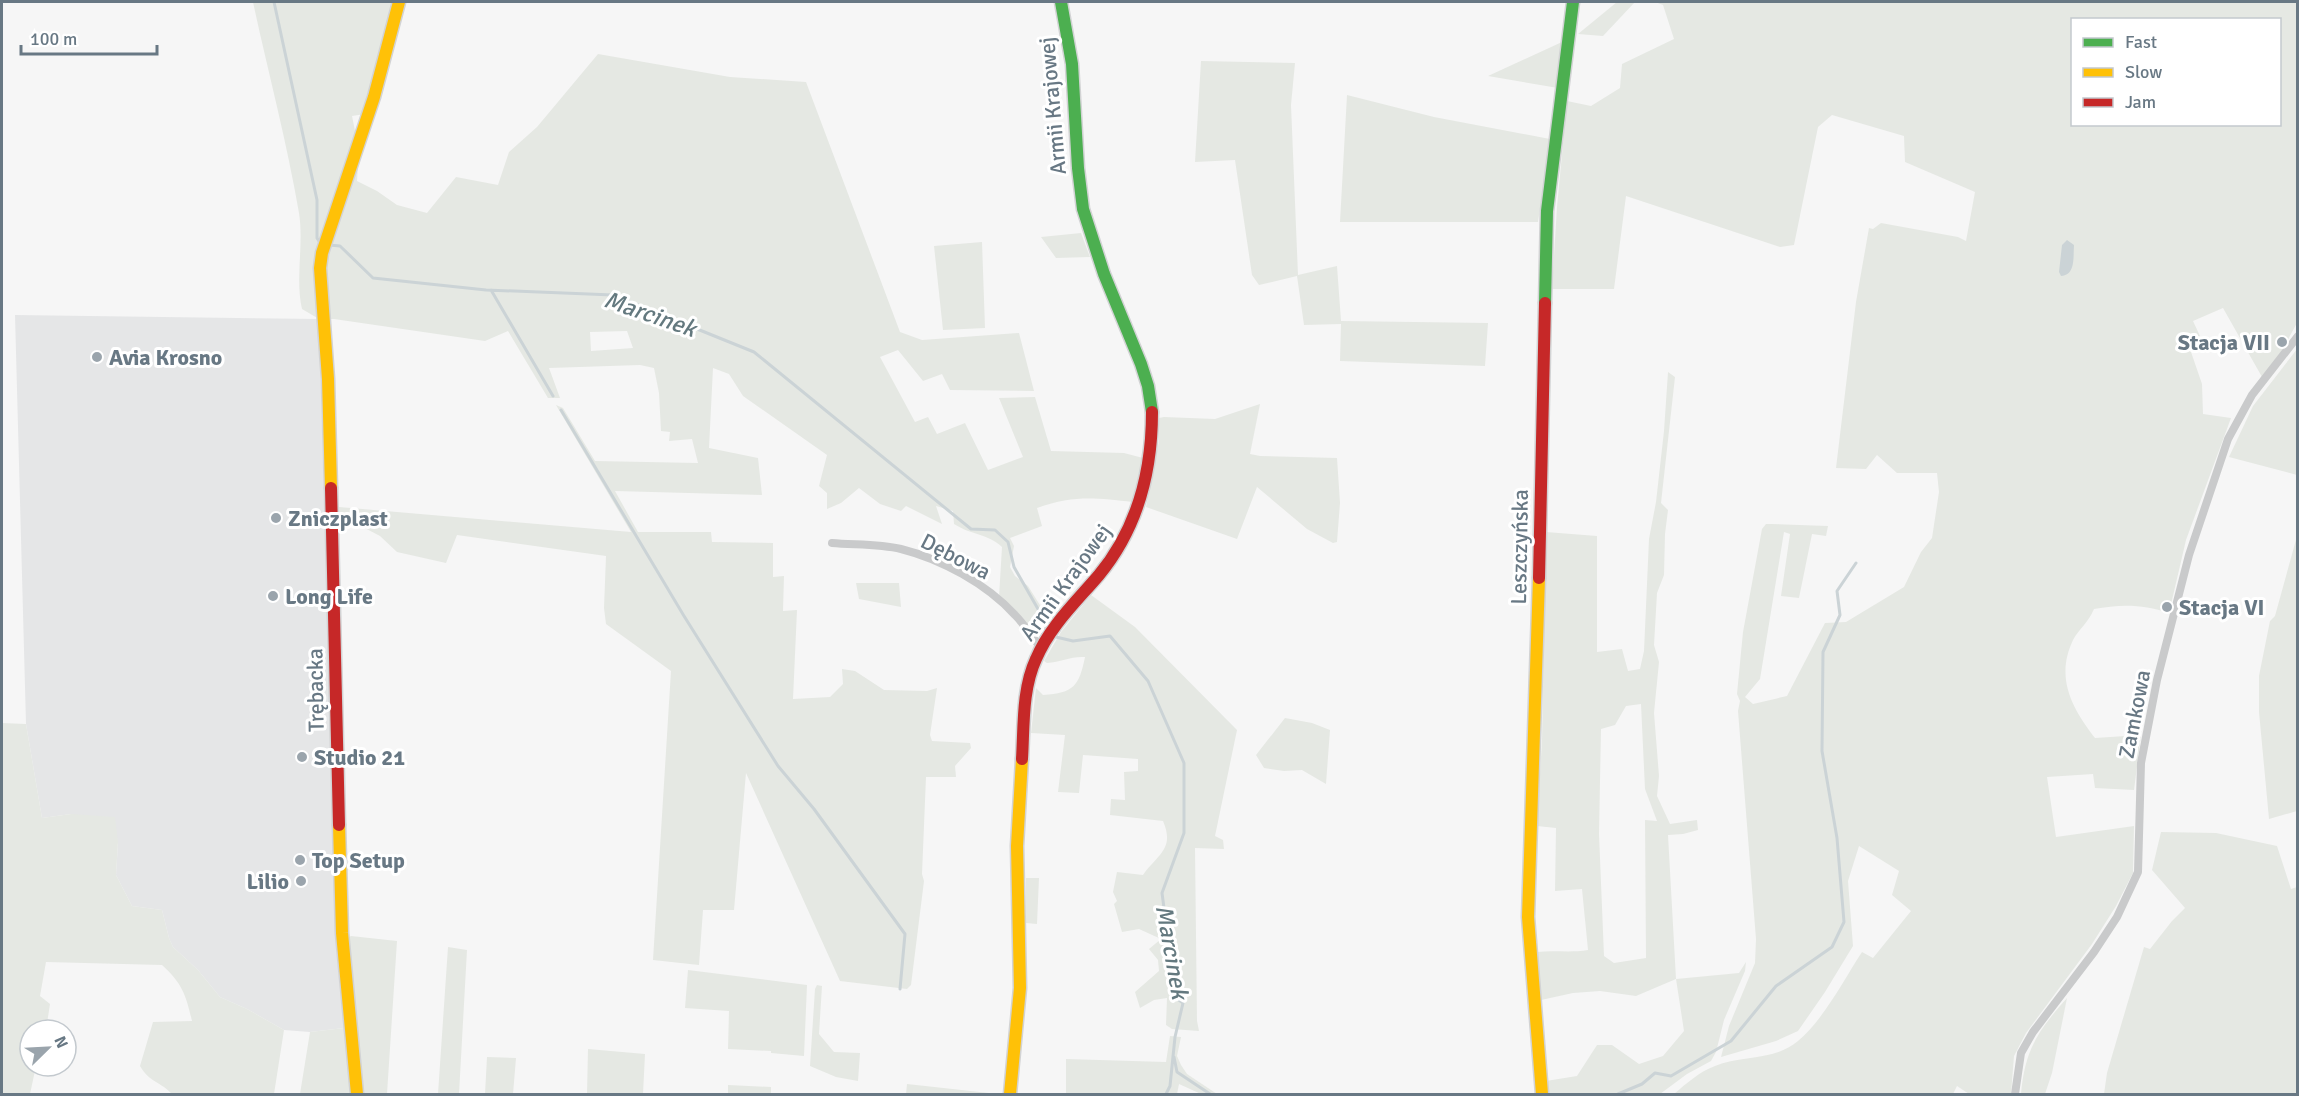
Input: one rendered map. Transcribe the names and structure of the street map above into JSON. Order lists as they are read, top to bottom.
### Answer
{
  "streets": {
    "street": [
      "Armii Krajowej",
      "Leszczyńska",
      "Dębowa",
      "Trębacka",
      "Zamkowa"
    ]
  },
  "crossings": [
    ["Armii Krajowej", "Dębowa"]
  ],
  "water": ["Marcinek"],
  "places": [
    "Stacja VII",
    "Avia Krosno",
    "Zniczplast",
    "Long Life",
    "Stacja VI",
    "Studio 21",
    "Top Setup",
    "Lilio"
  ],
  "legend": ["Fast", "Slow", "Jam"],
  "scale_bar": "100 m",
  "north": "top right"
}
